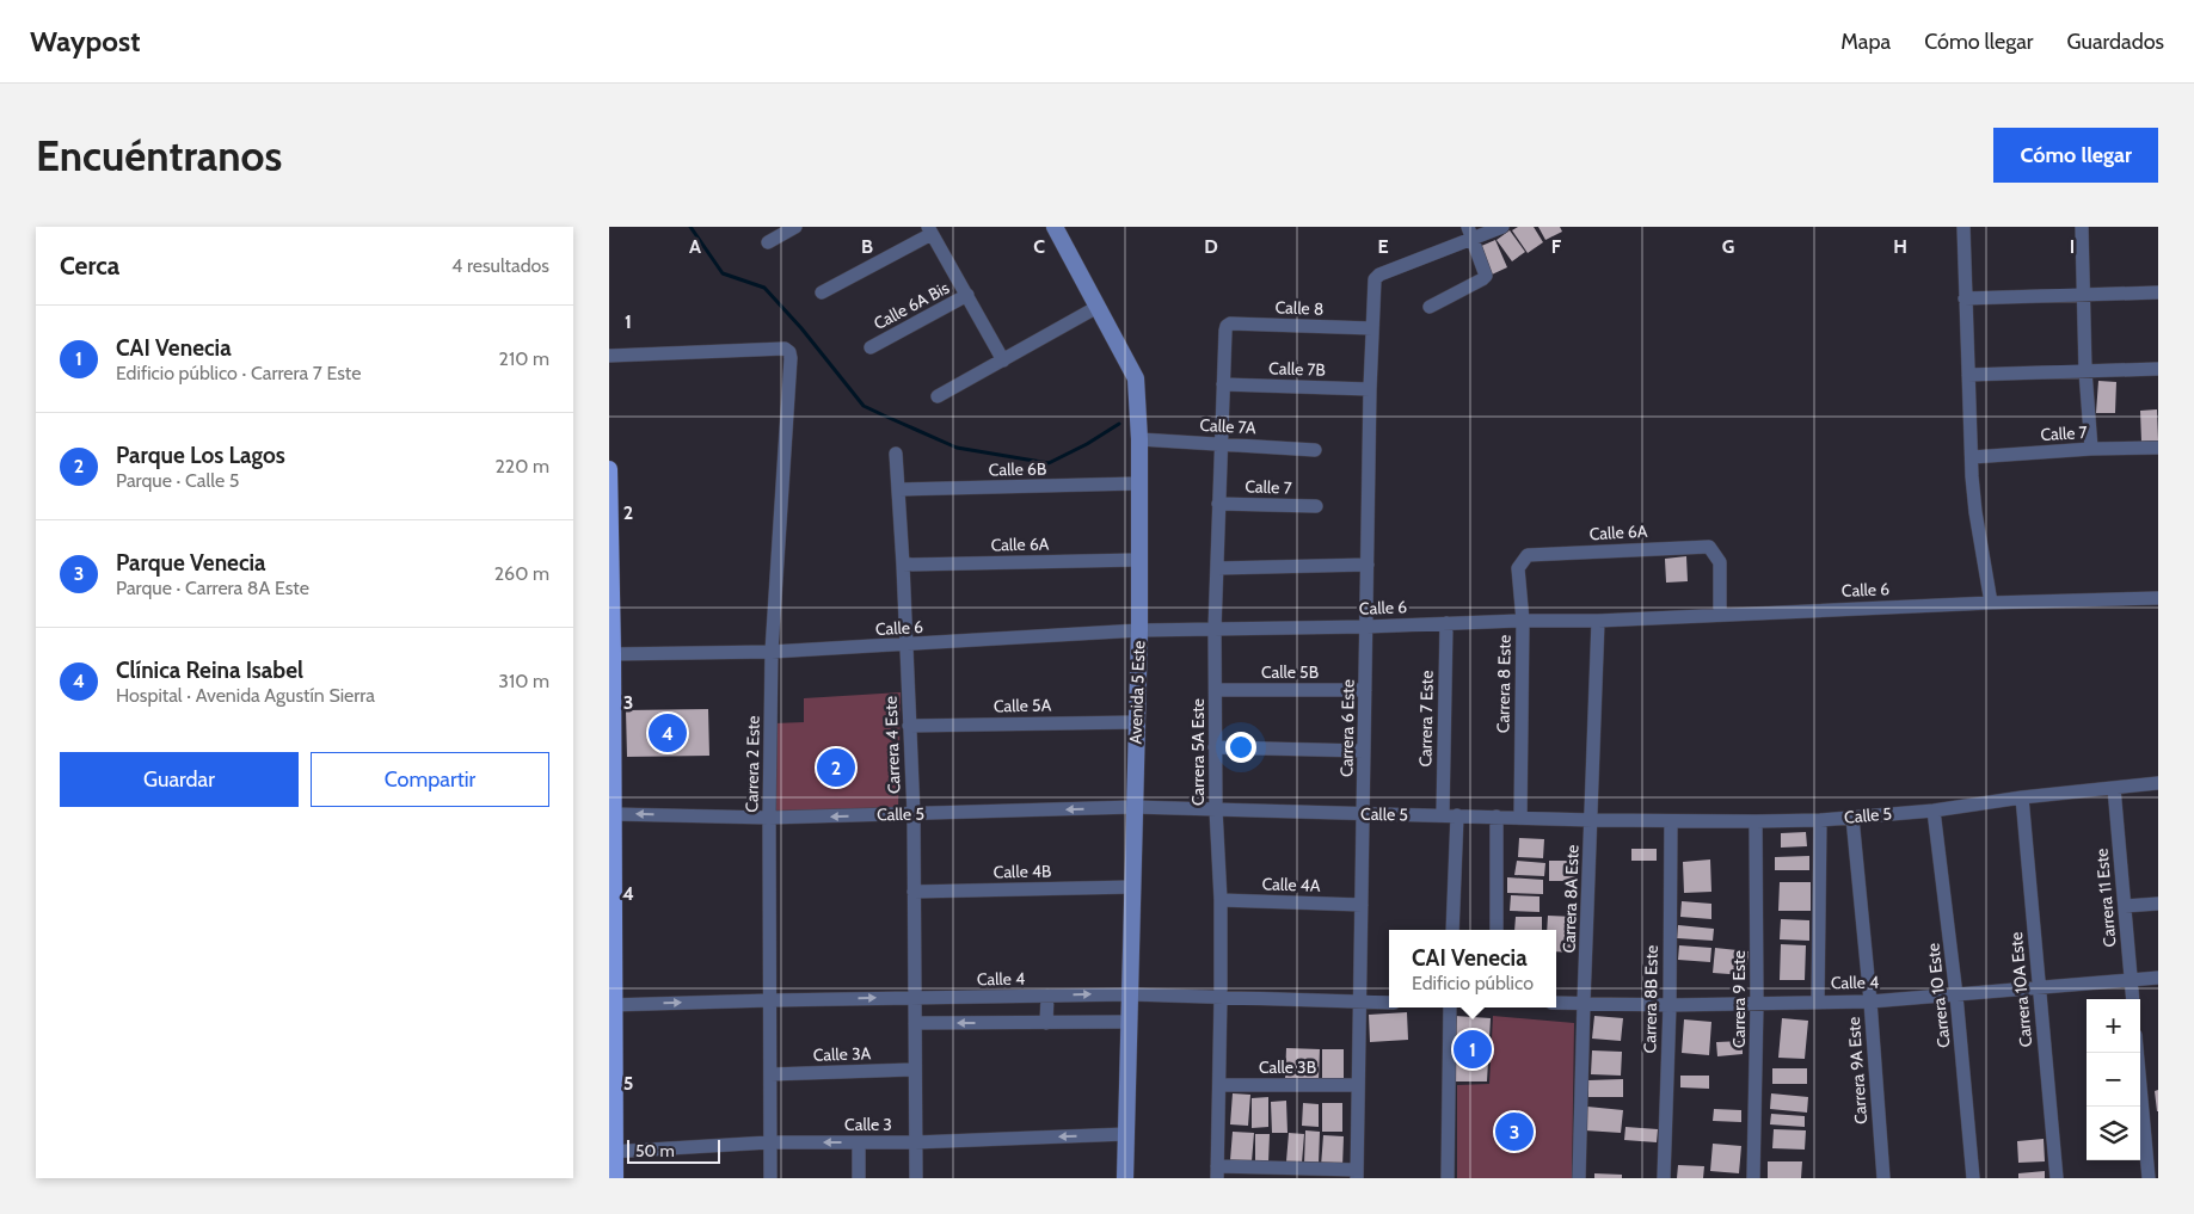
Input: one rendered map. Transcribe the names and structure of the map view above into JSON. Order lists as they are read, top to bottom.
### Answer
{
  "streets": {
    "main road": ["Avenida 5 Este"],
    "street": [
      "Calle 6A Bis",
      "Calle 8",
      "Calle 7B",
      "Calle 7A",
      "Calle 7",
      "Calle 6B",
      "Calle 6A",
      "Calle 6",
      "Calle 5B",
      "Carrera 8 Este",
      "Calle 5A",
      "Carrera 7 Este",
      "Carrera 6 Este",
      "Carrera 4 Este",
      "Carrera 5A Este",
      "Carrera 2 Este",
      "Calle 5",
      "Calle 4B",
      "Calle 4A",
      "Carrera 11 Este",
      "Carrera 8A Este",
      "Calle 4",
      "Carrera 10A Este",
      "Carrera 10 Este",
      "Carrera 8B Este",
      "Carrera 9 Este",
      "Calle 3A",
      "Calle 3B",
      "Carrera 9A Este",
      "Calle 3"
    ]
  },
  "crossings": [
    ["Calle 8", "Carrera 6 Este"],
    ["Calle 8", "Carrera 5A Este"],
    ["Calle 7B", "Carrera 6 Este"],
    ["Calle 7B", "Carrera 5A Este"],
    ["Calle 7A", "Avenida 5 Este"],
    ["Calle 7A", "Carrera 5A Este"],
    ["Calle 7", "Carrera 5A Este"],
    ["Calle 6B", "Avenida 5 Este"],
    ["Calle 6B", "Carrera 4 Este"],
    ["Calle 6A", "Calle 6"],
    ["Calle 6A", "Carrera 8 Este"],
    ["Calle 6A", "Avenida 5 Este"],
    ["Calle 6A", "Carrera 4 Este"],
    ["Calle 6", "Carrera 8 Este"],
    ["Calle 6", "Avenida 5 Este"],
    ["Calle 6", "Carrera 7 Este"],
    ["Calle 6", "Carrera 6 Este"],
    ["Calle 6", "Carrera 4 Este"],
    ["Calle 6", "Carrera 5A Este"],
    ["Calle 6", "Carrera 2 Este"],
    ["Calle 6", "Carrera 8A Este"],
    ["Calle 5B", "Carrera 6 Este"],
    ["Calle 5B", "Carrera 5A Este"],
    ["Carrera 8 Este", "Calle 5"],
    ["Avenida 5 Este", "Calle 5A"],
    ["Avenida 5 Este", "Calle 5"],
    ["Avenida 5 Este", "Calle 4B"],
    ["Avenida 5 Este", "Calle 4"],
    ["Avenida 5 Este", "Calle 3"],
    ["Calle 5A", "Carrera 4 Este"],
    ["Carrera 7 Este", "Calle 5"],
    ["Carrera 6 Este", "Calle 5"],
    ["Carrera 6 Este", "Calle 4A"],
    ["Carrera 6 Este", "Calle 4"],
    ["Carrera 6 Este", "Calle 3B"],
    ["Carrera 4 Este", "Calle 5"],
    ["Carrera 4 Este", "Calle 4B"],
    ["Carrera 4 Este", "Calle 4"],
    ["Carrera 4 Este", "Calle 3A"],
    ["Carrera 4 Este", "Calle 3"],
    ["Carrera 5A Este", "Calle 5"],
    ["Carrera 5A Este", "Calle 4A"],
    ["Carrera 5A Este", "Calle 4"],
    ["Carrera 5A Este", "Calle 3B"],
    ["Carrera 2 Este", "Calle 5"],
    ["Carrera 2 Este", "Calle 4"],
    ["Carrera 2 Este", "Calle 3A"],
    ["Carrera 2 Este", "Calle 3"],
    ["Calle 5", "Carrera 11 Este"],
    ["Calle 5", "Carrera 8A Este"],
    ["Calle 5", "Carrera 10A Este"],
    ["Calle 5", "Carrera 10 Este"],
    ["Calle 5", "Carrera 8B Este"],
    ["Calle 5", "Carrera 9 Este"],
    ["Calle 5", "Carrera 9A Este"],
    ["Carrera 11 Este", "Calle 4"],
    ["Carrera 8A Este", "Calle 4"],
    ["Calle 4", "Carrera 10A Este"],
    ["Calle 4", "Carrera 10 Este"],
    ["Calle 4", "Carrera 8B Este"],
    ["Calle 4", "Carrera 9 Este"],
    ["Calle 4", "Carrera 9A Este"]
  ],
  "scale_bar": "50 m",
  "page": {
    "header": "Waypost",
    "nav": ["Mapa", "Cómo llegar", "Guardados"],
    "buttons": [
      "Cómo llegar",
      ["Guardar", "Compartir"]
    ],
    "title": "Encuéntranos",
    "heading": ["Cerca", "4 resultados"],
    "list": [
      {
        "mark": "1",
        "name": "CAI Venecia",
        "note": "Edificio público · Carrera 7 Este",
        "value": "210 m"
      },
      {
        "mark": "2",
        "name": "Parque Los Lagos",
        "note": "Parque · Calle 5",
        "value": "220 m"
      },
      {
        "mark": "3",
        "name": "Parque Venecia",
        "note": "Parque · Carrera 8A Este",
        "value": "260 m"
      },
      {
        "mark": "4",
        "name": "Clínica Reina Isabel",
        "note": "Hospital · Avenida Agustín Sierra",
        "value": "310 m"
      }
    ],
    "pins": [
      "4",
      "2",
      "1",
      "3"
    ],
    "popup": ["CAI Venecia", "Edificio público"],
    "map_buttons": ["+", "−"],
    "scale": "50 m"
  },
  "grid": {
    "columns": [
      "A",
      "B",
      "C",
      "D",
      "E",
      "F",
      "G",
      "H",
      "I"
    ],
    "rows": [
      "1",
      "2",
      "3",
      "4",
      "5"
    ]
  }
}
